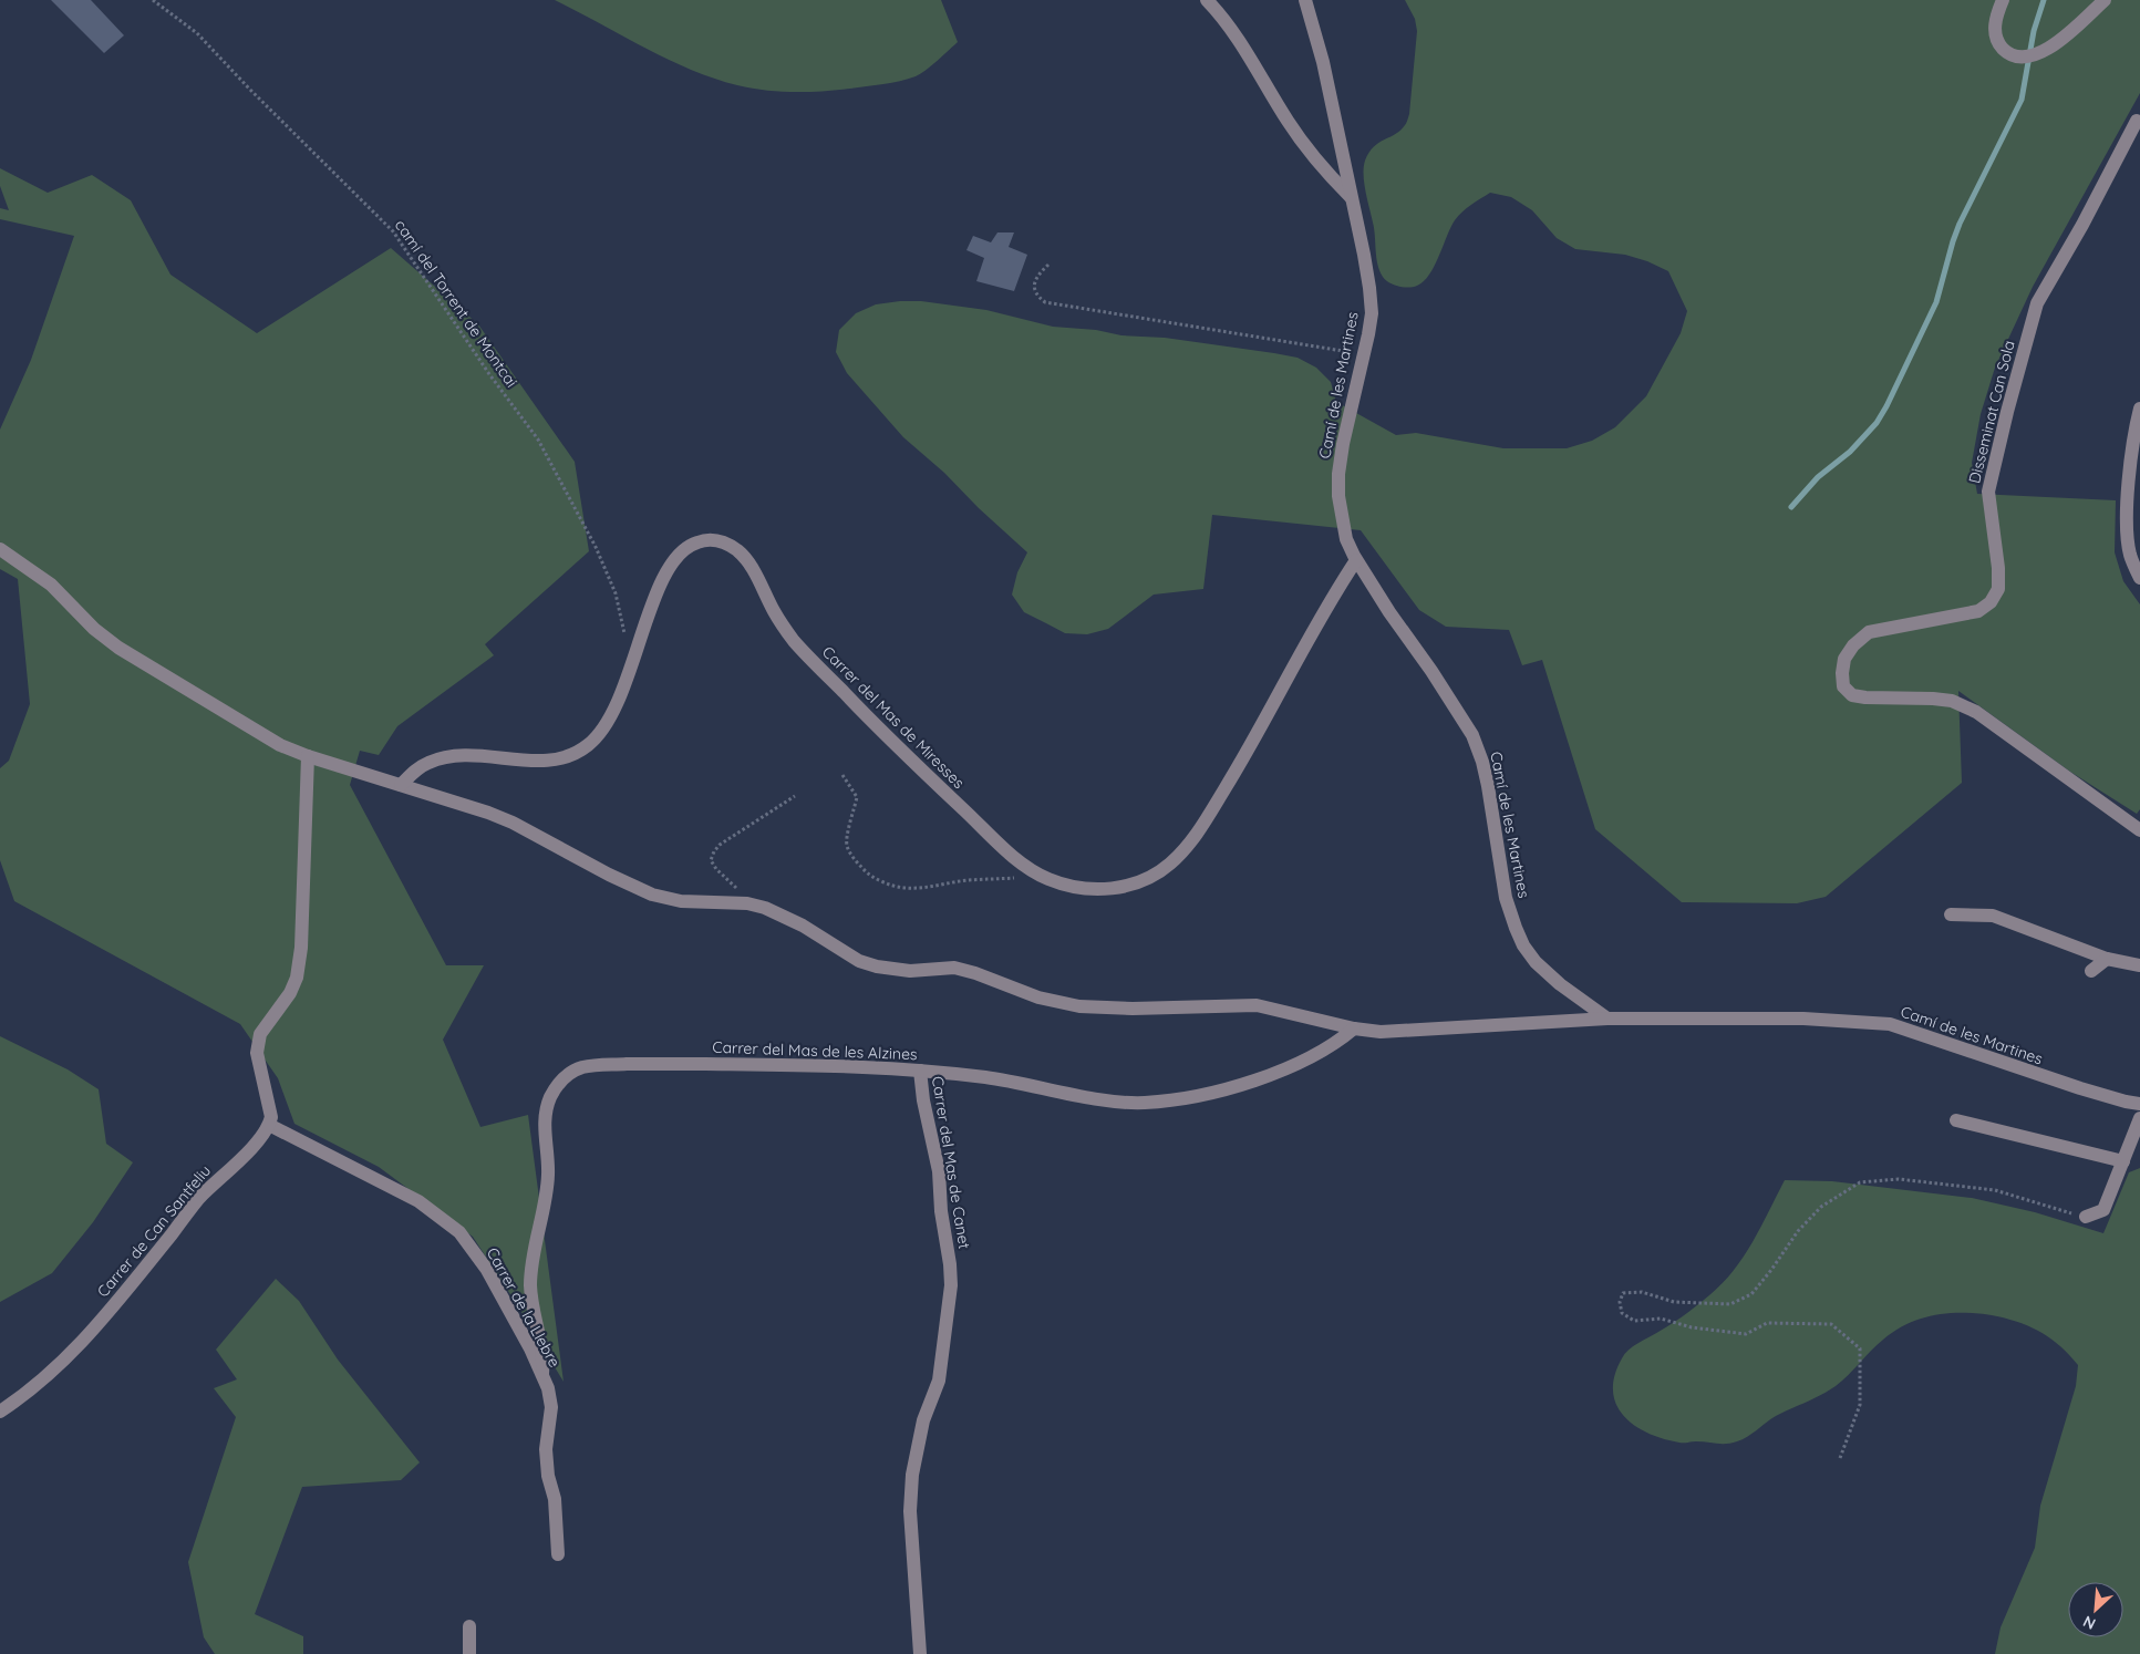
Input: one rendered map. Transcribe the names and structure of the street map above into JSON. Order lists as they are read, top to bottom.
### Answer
{
  "streets": {
    "street": [
      "Camí de les Martines",
      "Disseminat Can Sola",
      "Carrer del Mas de Miresses",
      "Carrer del Mas de les Alzines",
      "Carrer del Mas de Canet",
      "Carrer de Can Santfeliu",
      "Carrer de la Llebre"
    ],
    "path": ["camí del Torrent de Montcai"]
  },
  "crossings": [
    ["camí del Torrent de Montcai", "Carrer del Mas de Miresses"],
    ["Camí de les Martines", "Carrer del Mas de Miresses"],
    ["Carrer del Mas de les Alzines", "Carrer del Mas de Canet"],
    ["Carrer del Mas de les Alzines", "Carrer de la Llebre"],
    ["Carrer de Can Santfeliu", "Carrer de la Llebre"]
  ],
  "north": "bottom left"
}
